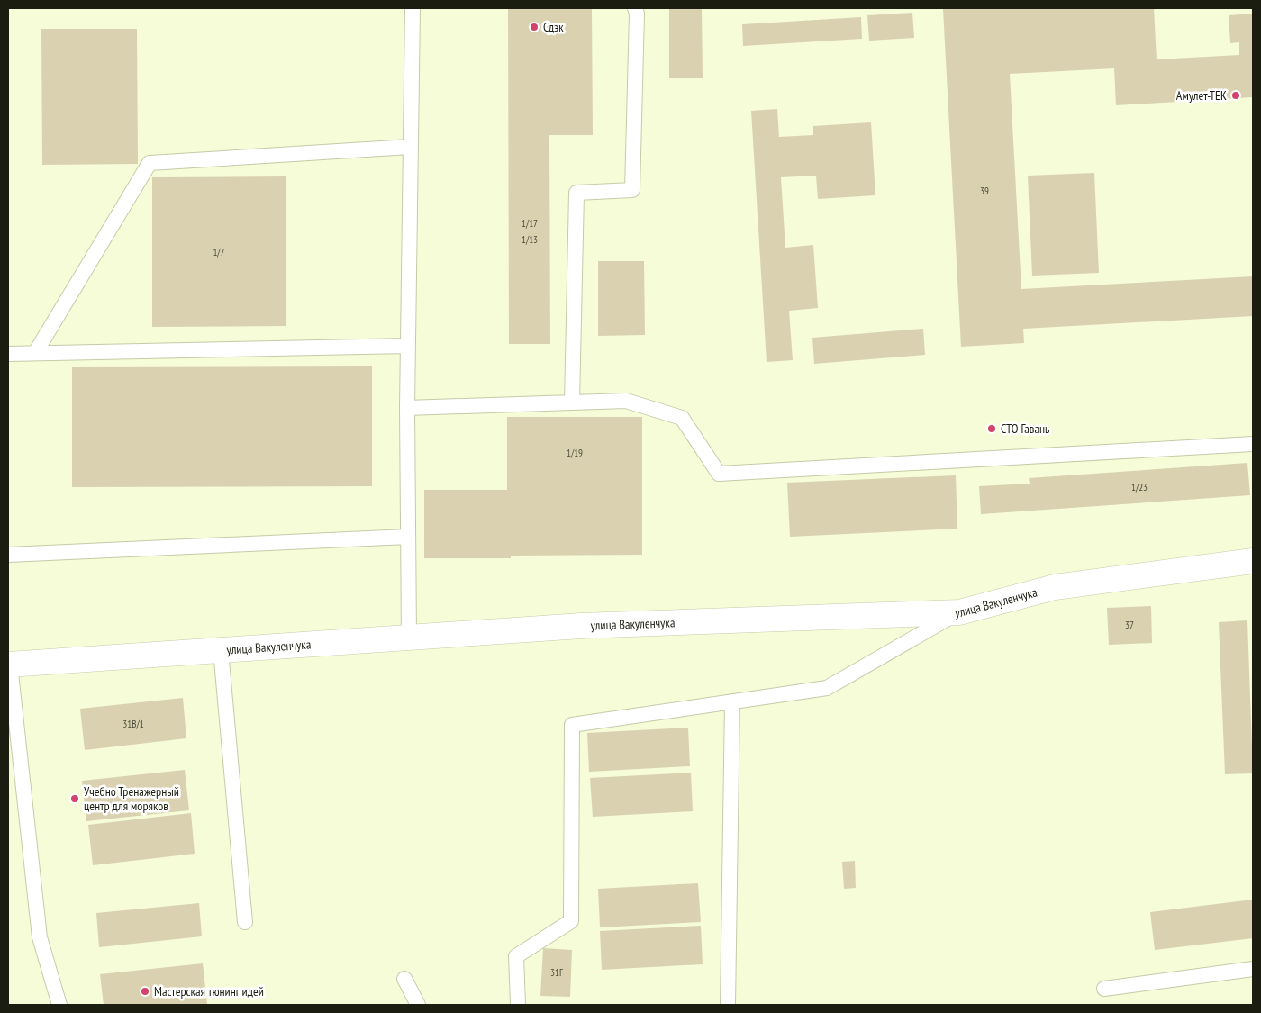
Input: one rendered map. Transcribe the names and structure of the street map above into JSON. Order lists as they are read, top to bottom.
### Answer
{
  "streets": {
    "street": ["улица Вакуленчука"]
  },
  "places": [
    "Сдэк",
    "Амулет-ТЕК",
    "СТО Гавань",
    "Учебно Тренажерный центр для моряков",
    "Мастерская тюнинг идей"
  ],
  "house_numbers": [
    "39",
    "1/17",
    "1/13",
    "1/7",
    "1/19",
    "1/23",
    "37",
    "31В/1",
    "31Г"
  ]
}
